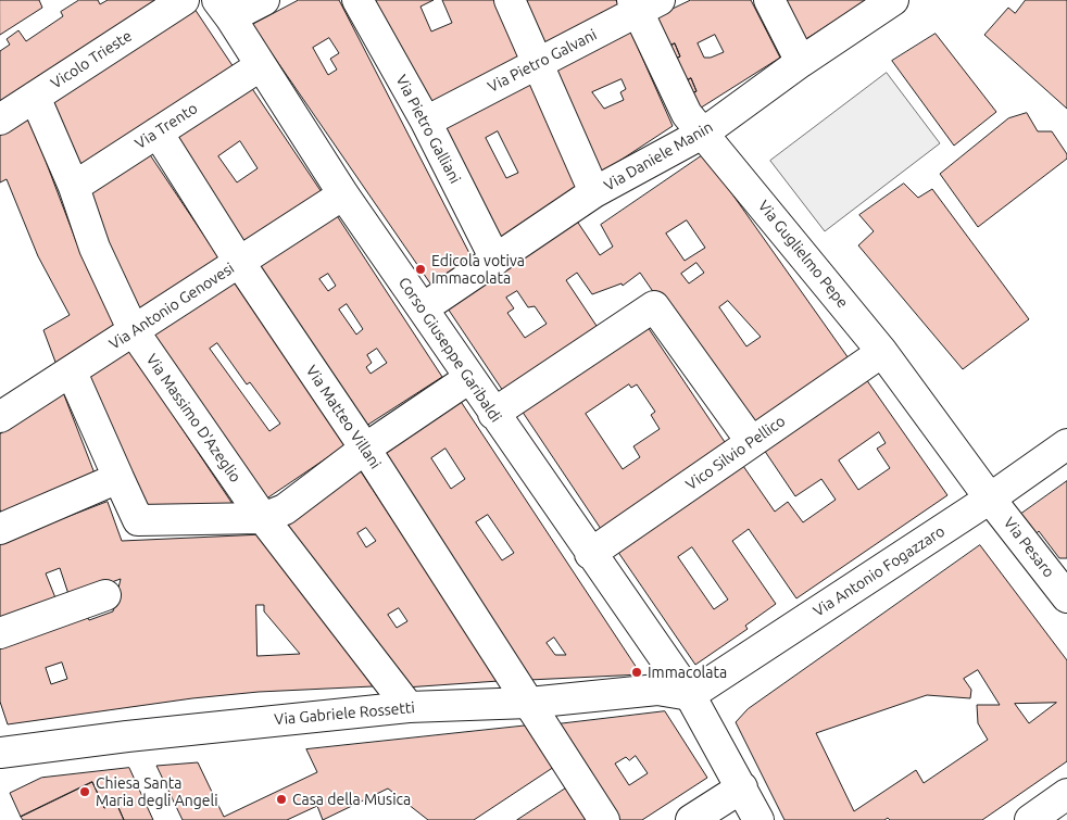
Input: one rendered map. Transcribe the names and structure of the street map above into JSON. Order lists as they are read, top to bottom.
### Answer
{
  "streets": {
    "street": [
      "Vicolo Trieste",
      "Via Pietro Galvani",
      "Via Trento",
      "Via Pietro Galliani",
      "Via Daniele Manin",
      "Via Guglielmo Pepe",
      "Via Antonio Genovesi",
      "Corso Giuseppe Garibaldi",
      "Via Matteo Villani",
      "Via Massimo D'Azeglio",
      "Vico Silvio Pellico",
      "Via Pesaro",
      "Via Antonio Fogazzaro",
      "Via Gabriele Rossetti"
    ]
  },
  "crossings": [
    ["Vicolo Trieste", "Via Massimo D'Azeglio"],
    ["Via Pietro Galvani", "Via Pietro Galliani"],
    ["Via Pietro Galvani", "Via Guglielmo Pepe"],
    ["Via Trento", "Corso Giuseppe Garibaldi"],
    ["Via Trento", "Via Matteo Villani"],
    ["Via Trento", "Via Massimo D'Azeglio"],
    ["Via Pietro Galliani", "Via Daniele Manin"],
    ["Via Daniele Manin", "Via Guglielmo Pepe"],
    ["Via Daniele Manin", "Corso Giuseppe Garibaldi"],
    ["Via Guglielmo Pepe", "Vico Silvio Pellico"],
    ["Via Guglielmo Pepe", "Via Pesaro"],
    ["Via Guglielmo Pepe", "Via Antonio Fogazzaro"],
    ["Via Antonio Genovesi", "Corso Giuseppe Garibaldi"],
    ["Via Antonio Genovesi", "Via Matteo Villani"],
    ["Via Antonio Genovesi", "Via Massimo D'Azeglio"],
    ["Corso Giuseppe Garibaldi", "Vico Silvio Pellico"],
    ["Corso Giuseppe Garibaldi", "Via Antonio Fogazzaro"],
    ["Corso Giuseppe Garibaldi", "Via Gabriele Rossetti"],
    ["Via Matteo Villani", "Via Gabriele Rossetti"],
    ["Via Massimo D'Azeglio", "Via Gabriele Rossetti"],
    ["Via Pesaro", "Via Antonio Fogazzaro"],
    ["Via Antonio Fogazzaro", "Via Gabriele Rossetti"]
  ],
  "places": [
    "Edicola votiva Immacolata",
    "Immacolata",
    "Chiesa Santa Maria degli Angeli",
    "Casa della Musica"
  ]
}
